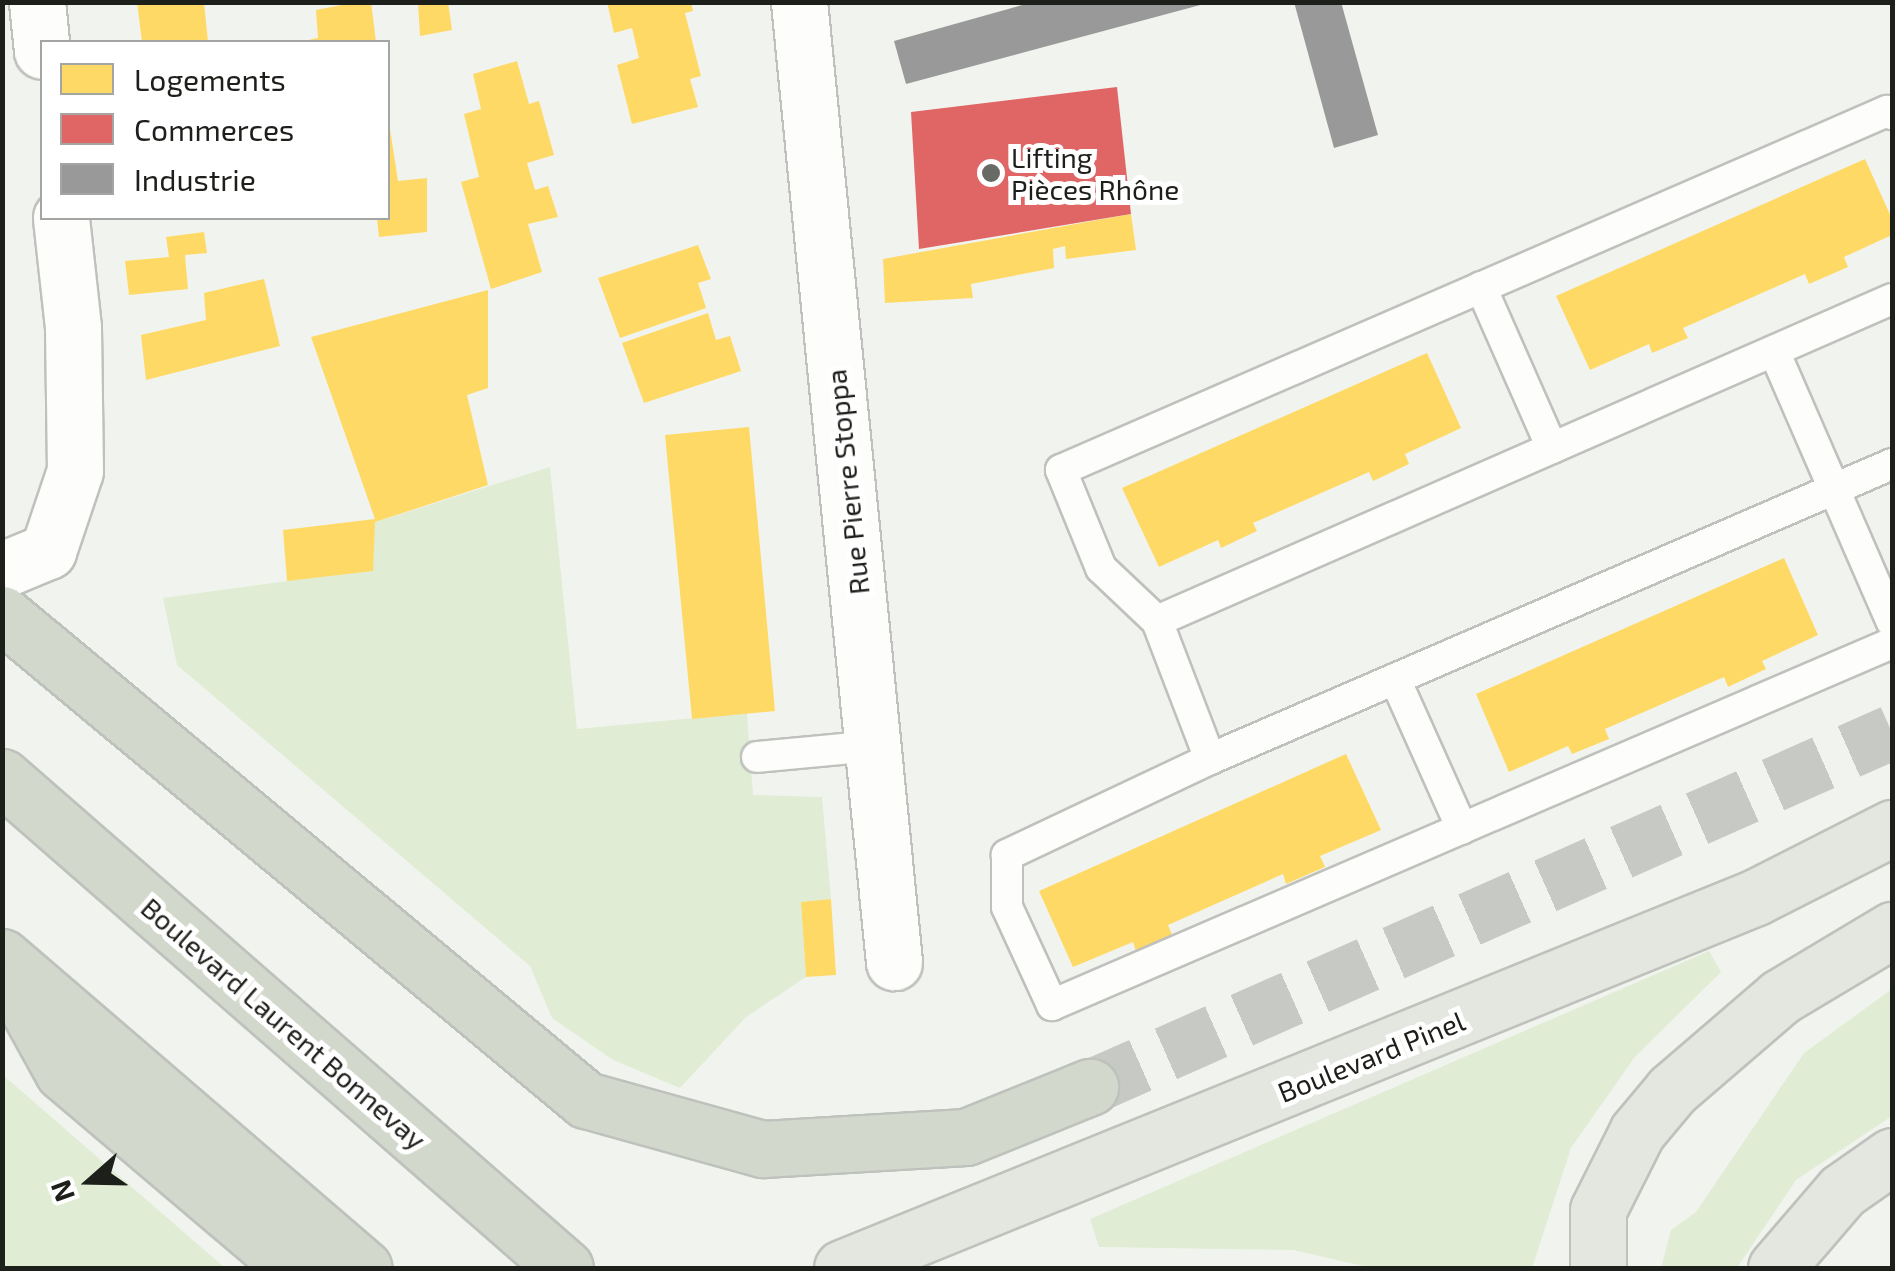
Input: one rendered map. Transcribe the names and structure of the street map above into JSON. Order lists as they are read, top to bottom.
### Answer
{
  "streets": {
    "highway": ["Boulevard Laurent Bonnevay"],
    "main road": ["Boulevard Pinel"],
    "street": ["Rue Pierre Stoppa"]
  },
  "places": ["Lifting Pièces Rhône"],
  "legend": ["Logements", "Commerces", "Industrie"],
  "north": "left"
}
